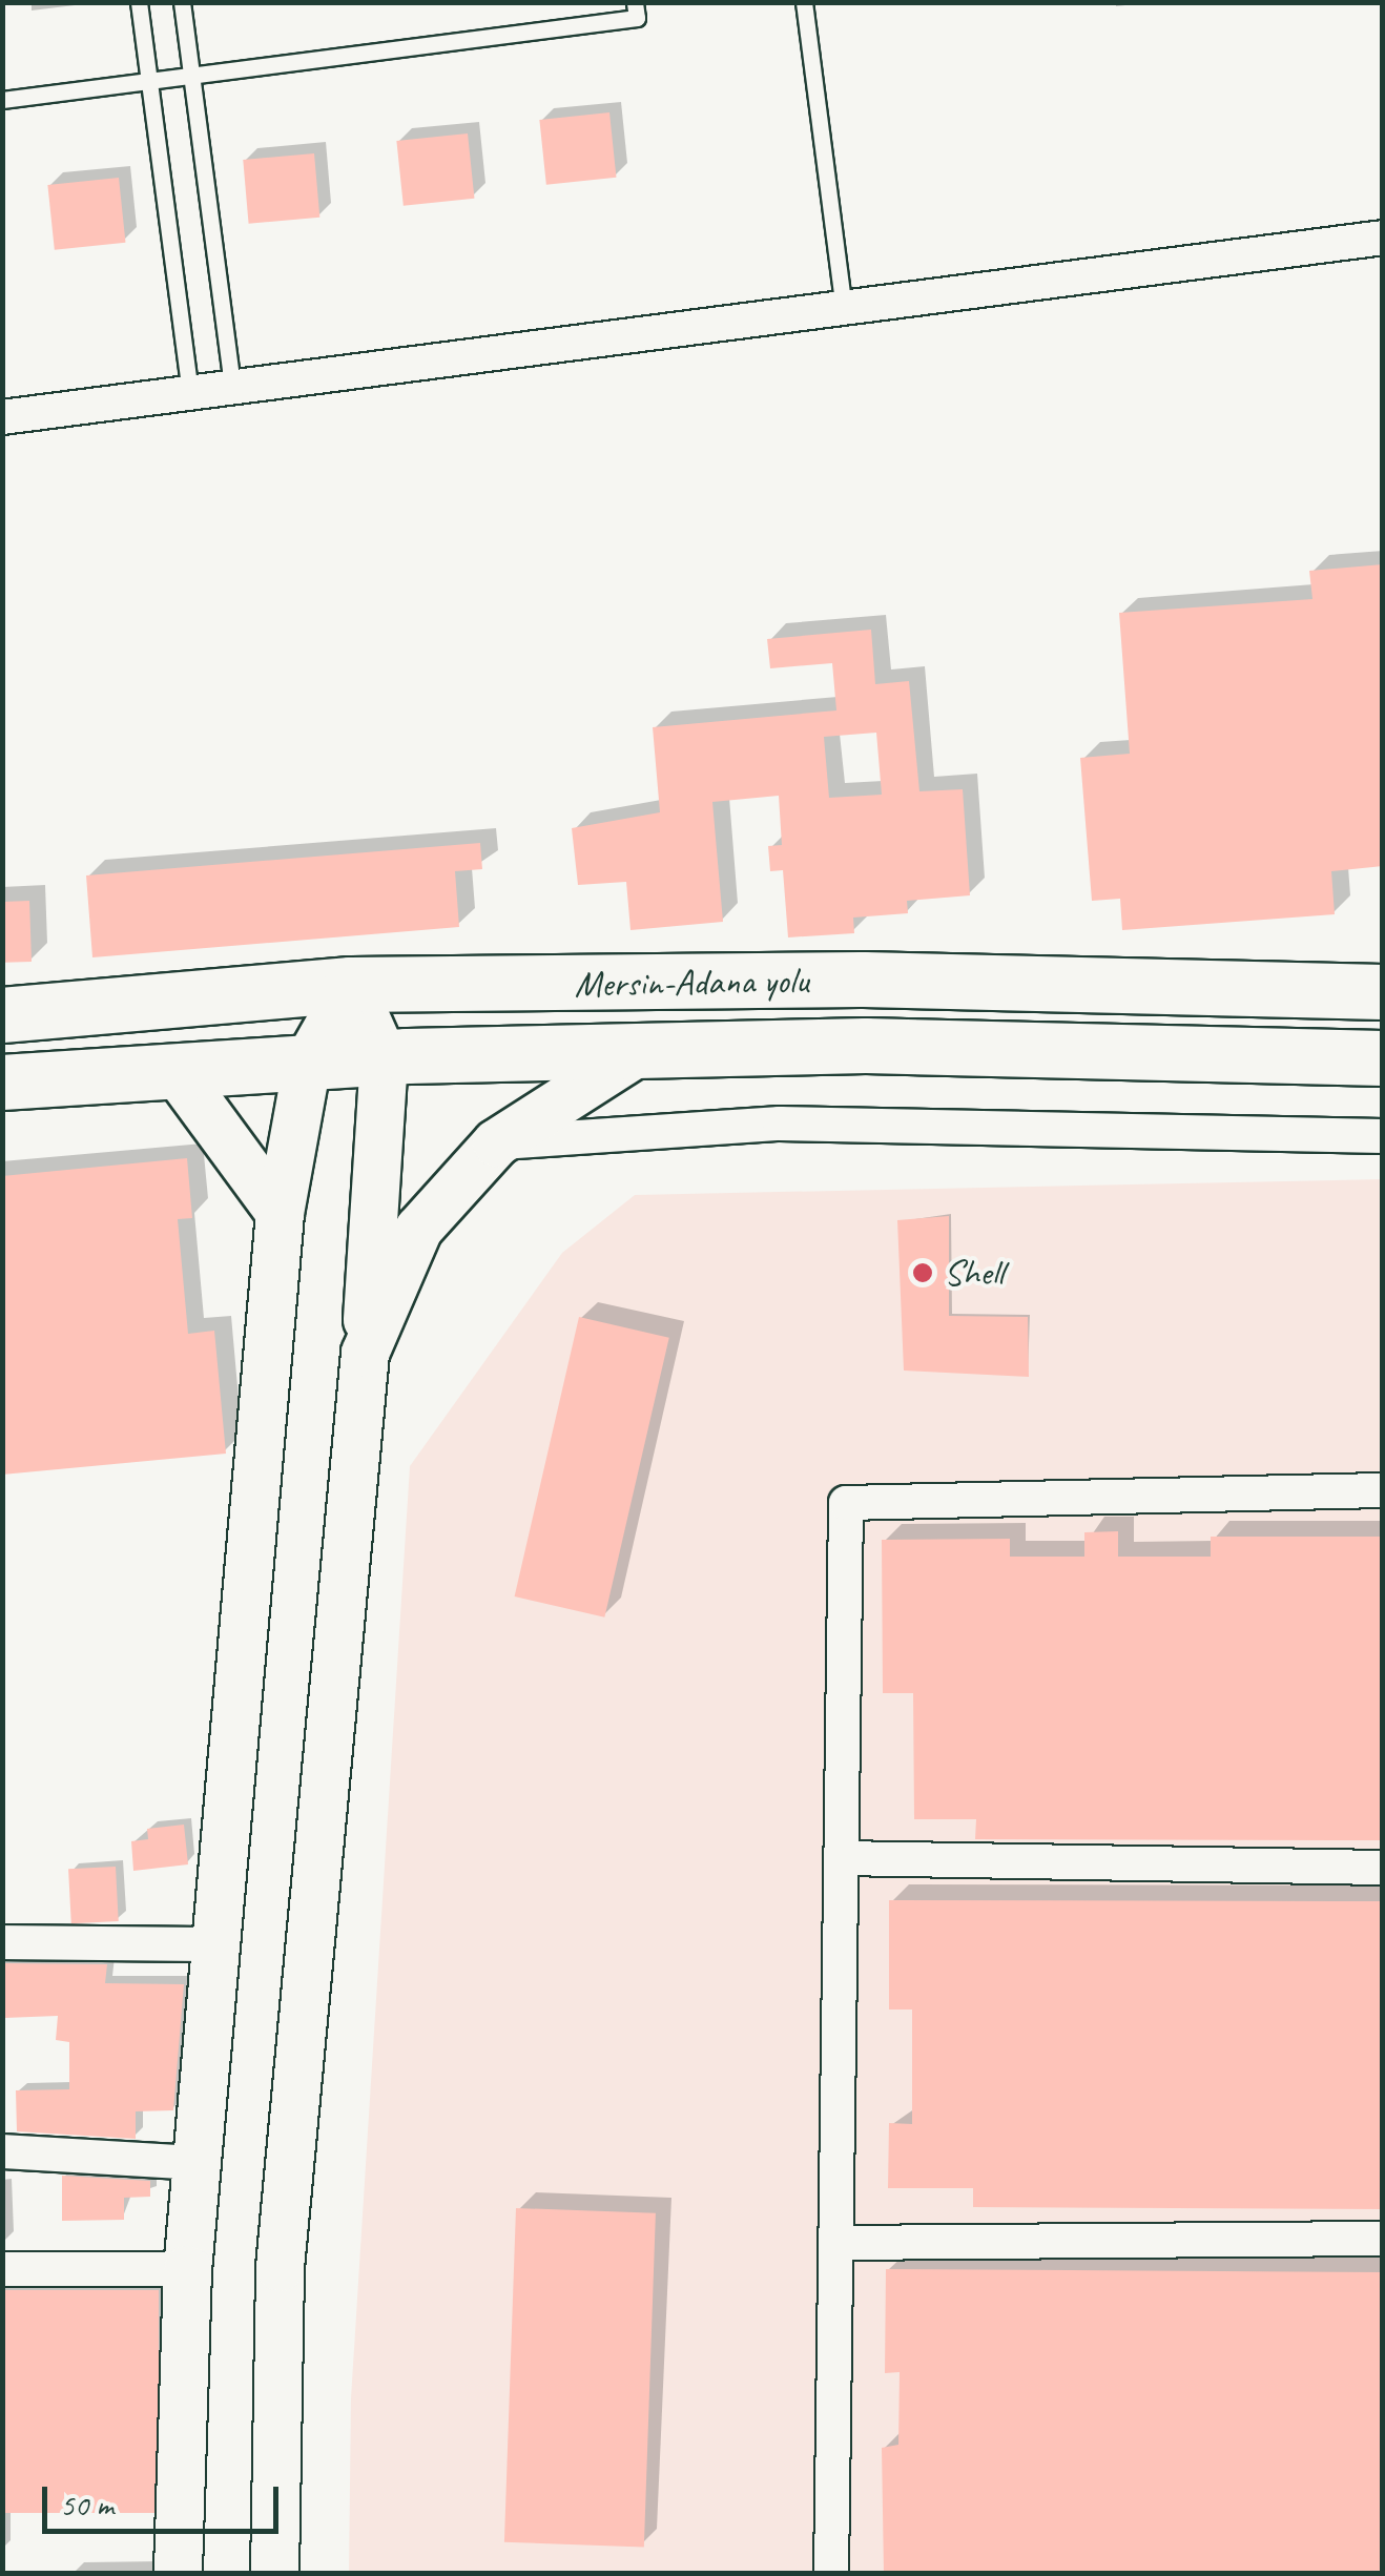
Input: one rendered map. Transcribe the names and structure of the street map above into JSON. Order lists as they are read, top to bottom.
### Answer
{
  "streets": {
    "highway": ["Mersin-Adana yolu"]
  },
  "places": ["Shell"],
  "scale_bar": "50 m"
}
